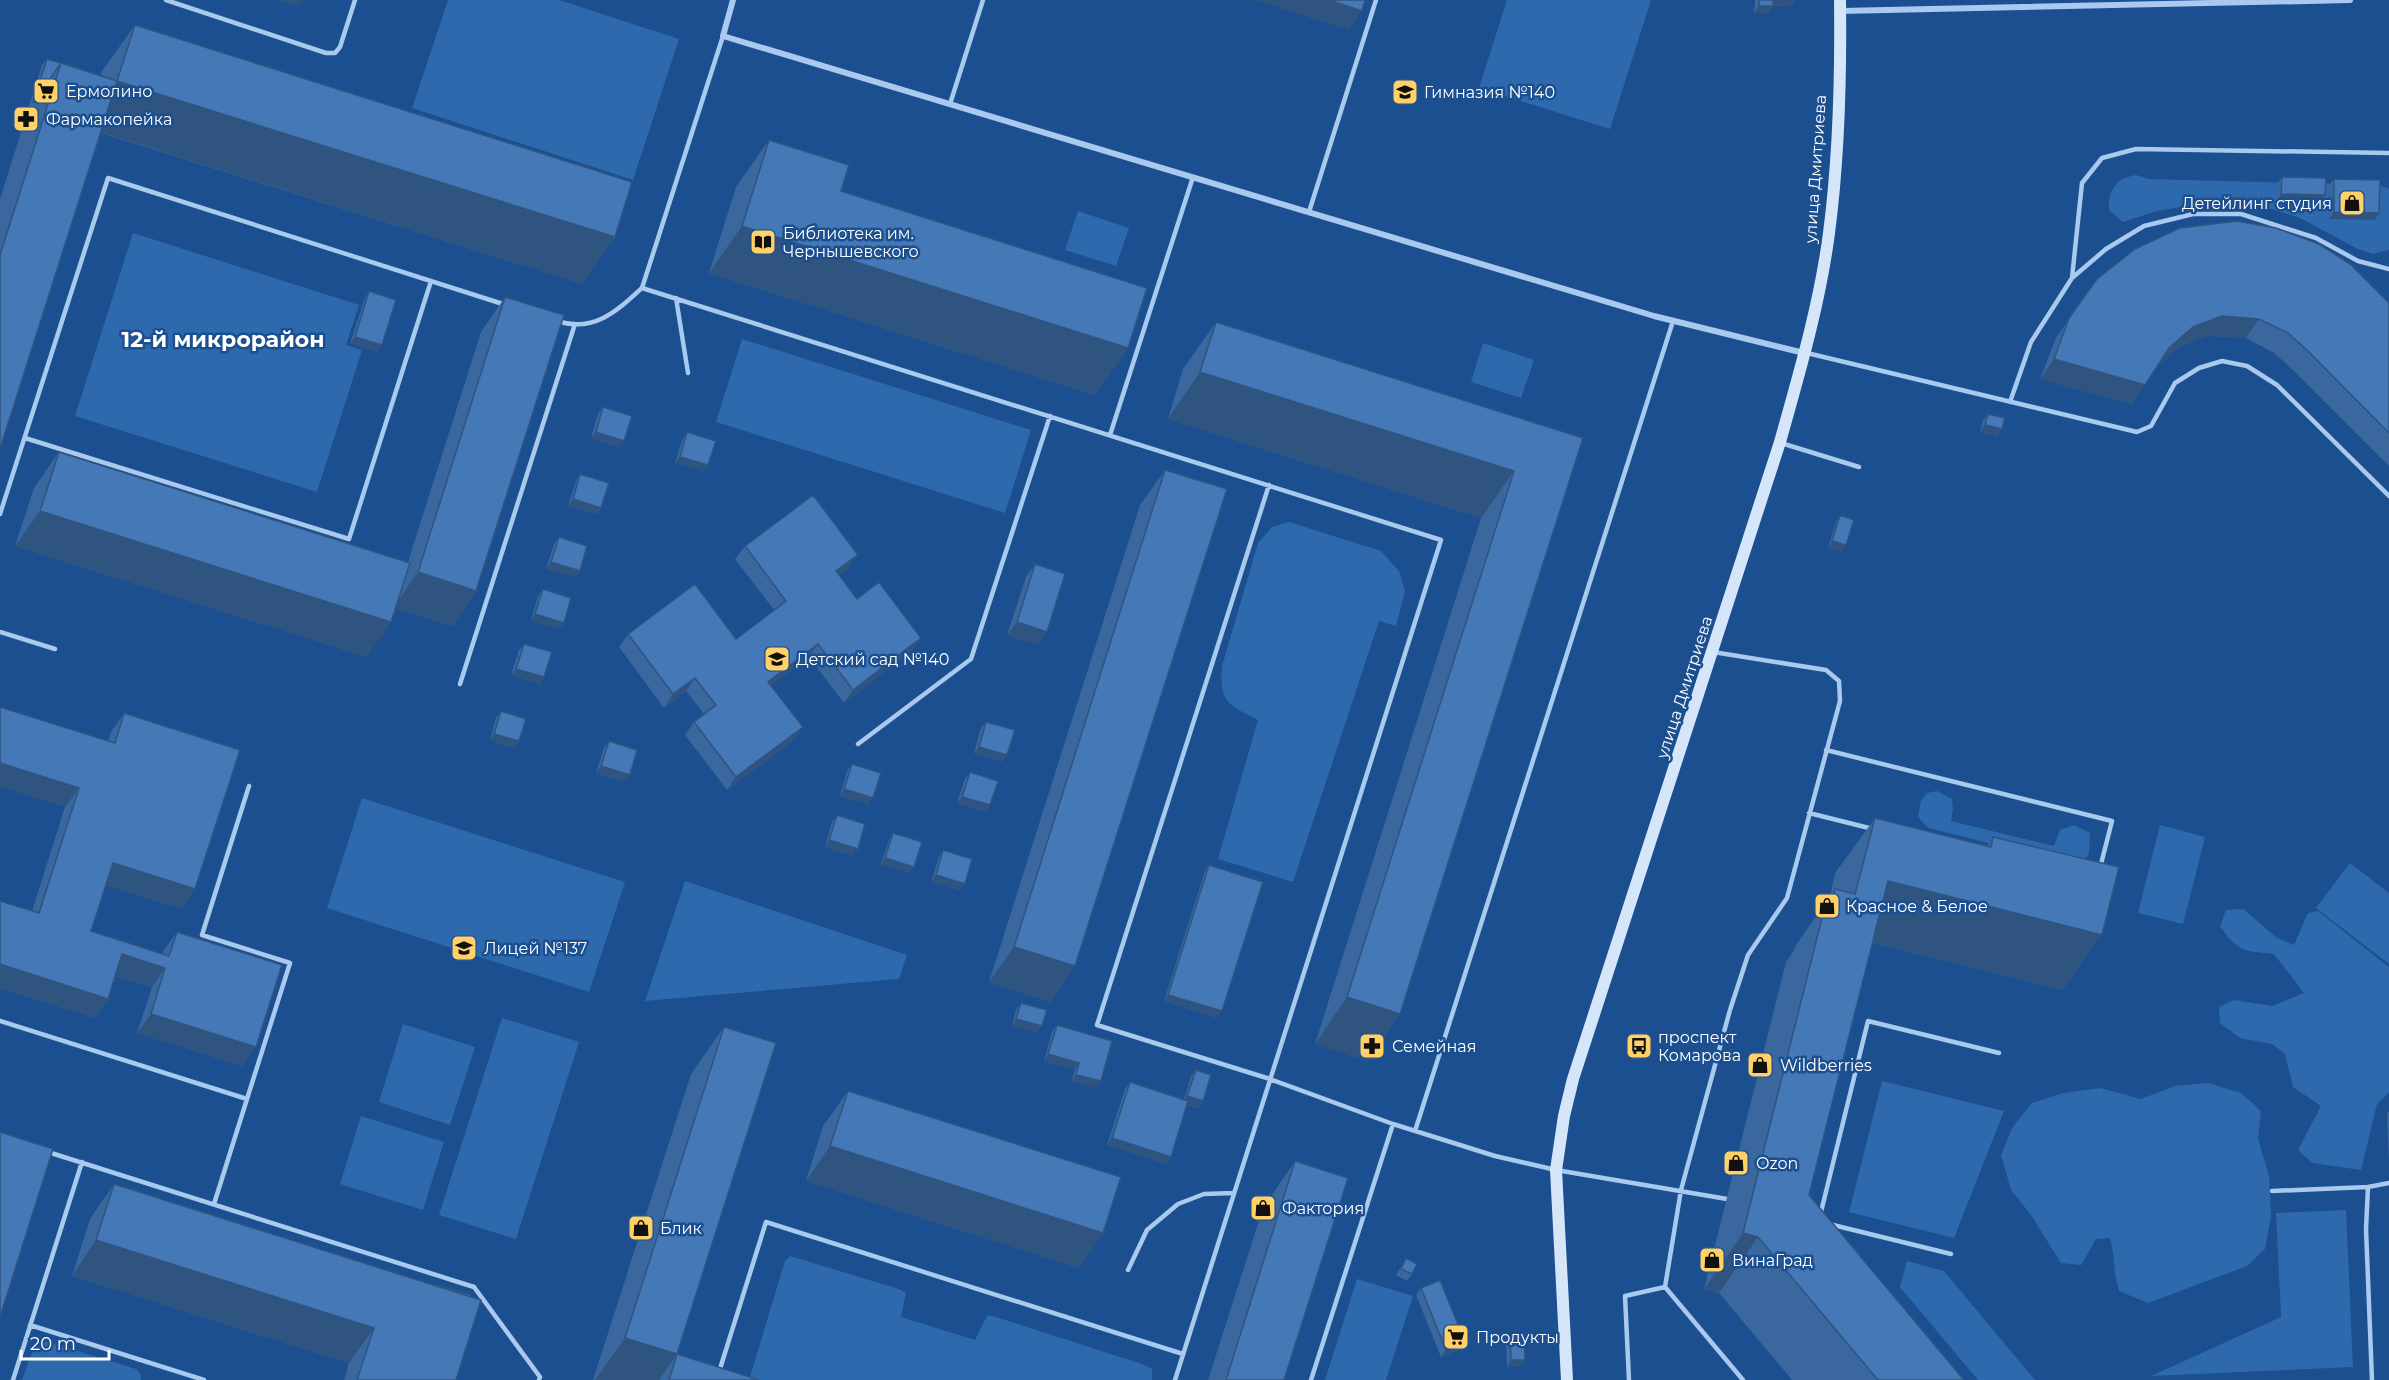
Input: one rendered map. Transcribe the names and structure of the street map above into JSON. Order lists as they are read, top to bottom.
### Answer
{
  "streets": {
    "main road": ["улица Дмитриева"]
  },
  "districts": ["12-й микрорайон"],
  "places": {
    "supermarket": ["Ермолино", "Продукты"],
    "school or university": ["Гимназия №140", "Детский сад №140", "Лицей №137"],
    "pharmacy": ["Фармакопейка", "Семейная"],
    "shop": [
      "Детейлинг студия",
      "Красное & Белое",
      "Wildberries",
      "Ozon",
      "Фактория",
      "Блик",
      "ВинаГрад"
    ],
    "library": ["Библиотека им. Чернышевского"],
    "bus stop": ["проспект Комарова"]
  },
  "scale_bar": "20 m"
}
